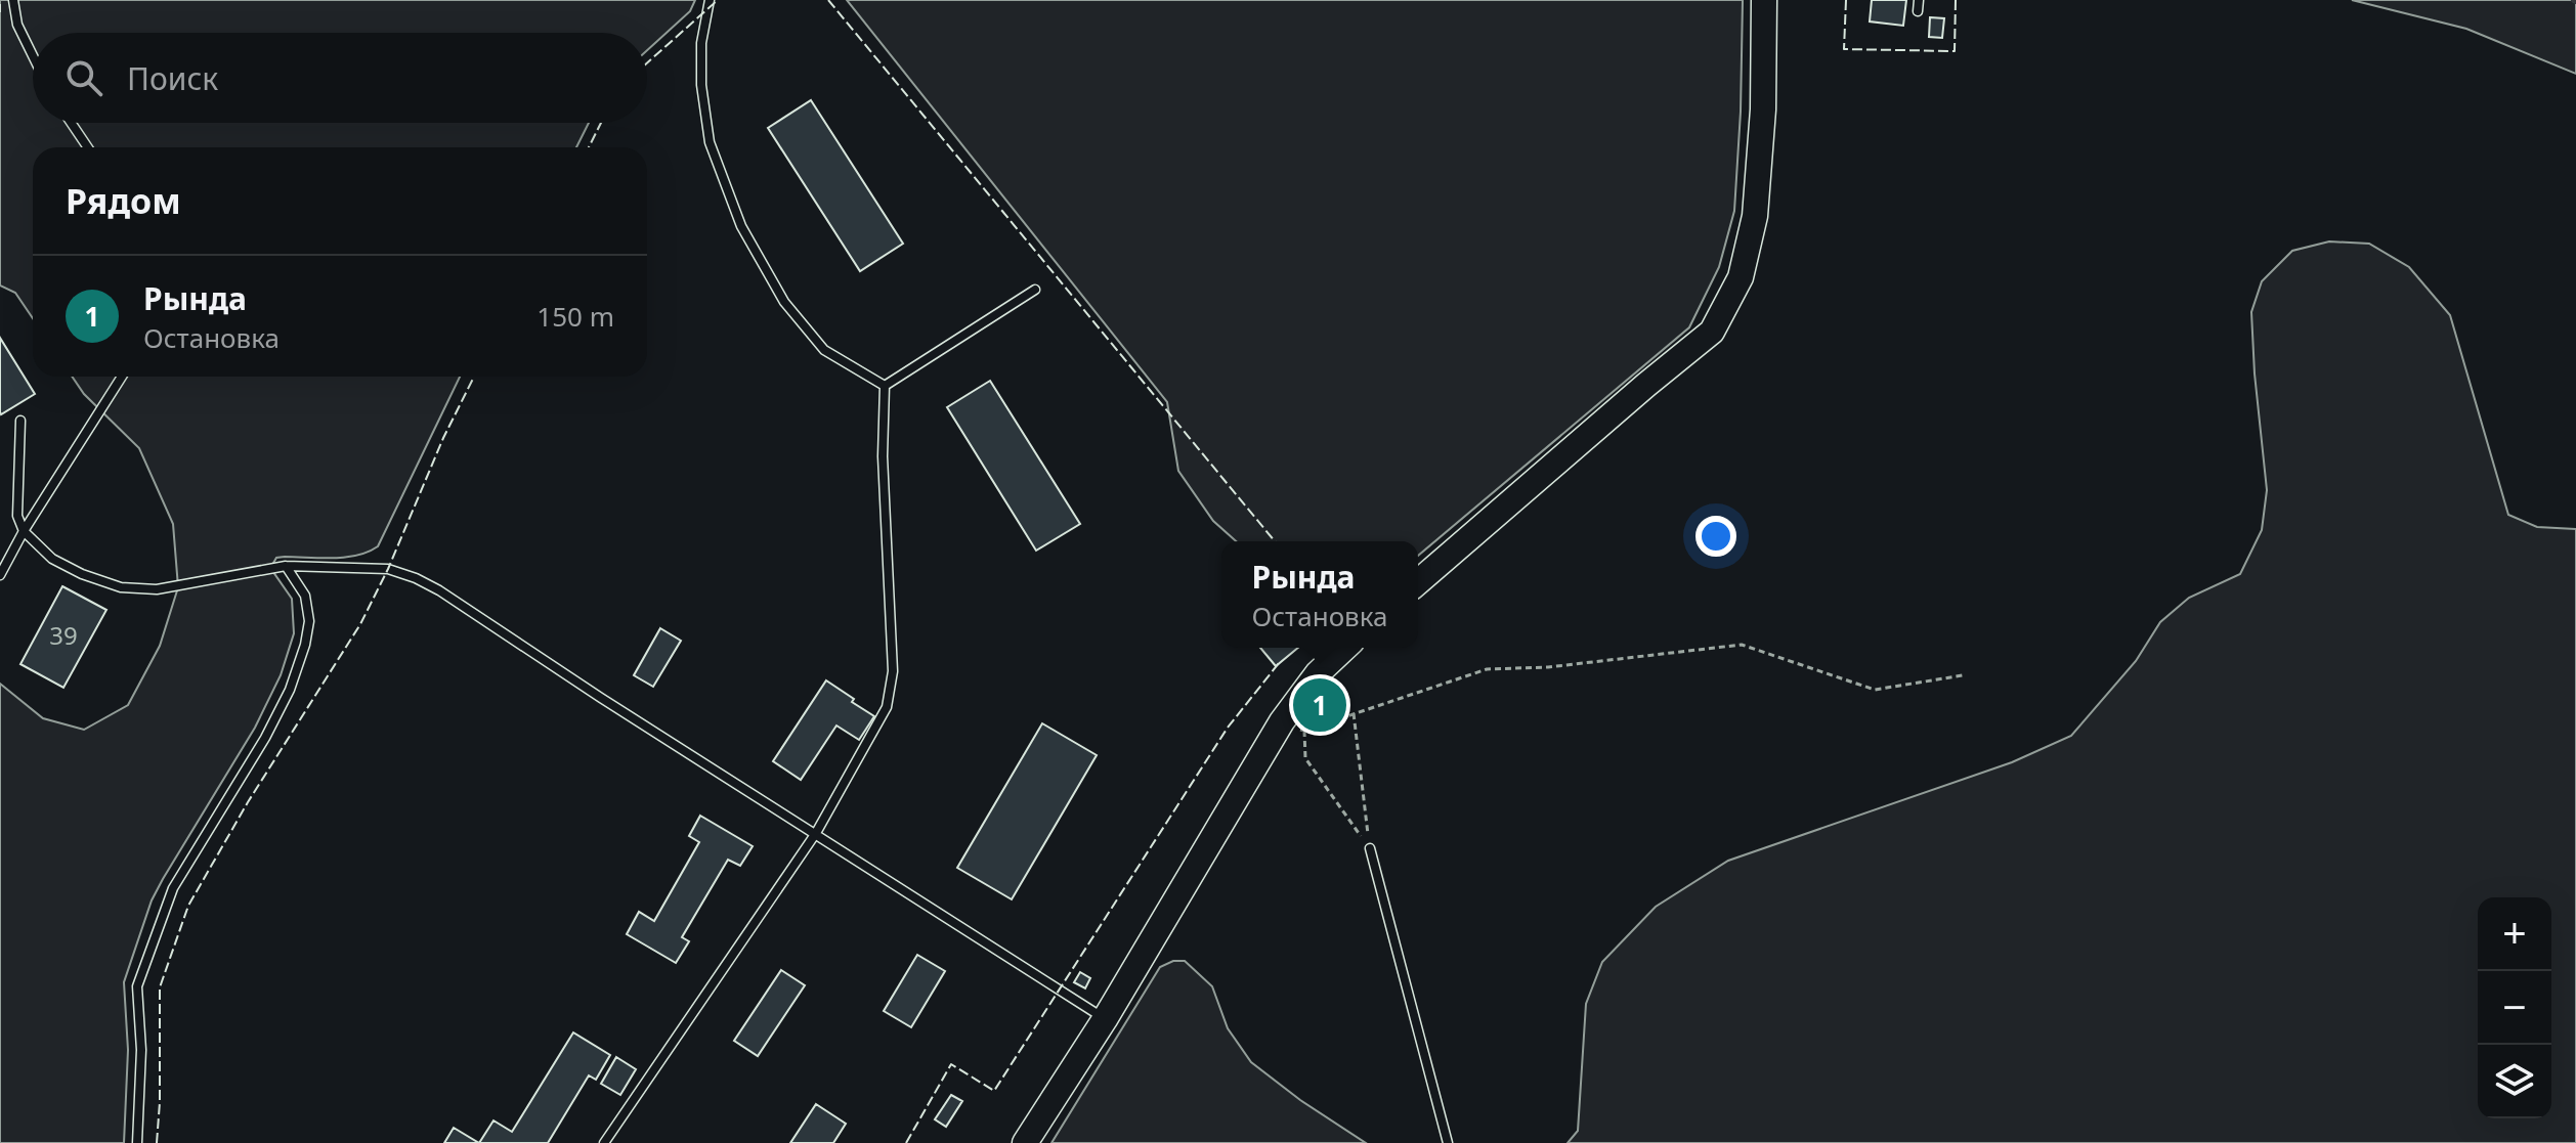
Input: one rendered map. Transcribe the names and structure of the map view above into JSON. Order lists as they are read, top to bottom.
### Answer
{
  "house_numbers": ["39"],
  "page": {
    "search": "Поиск",
    "heading": "Рядом",
    "list": [
      {
        "mark": "1",
        "name": "Рында",
        "note": "Остановка",
        "value": "150 m"
      }
    ],
    "popup": ["Рында", "Остановка"],
    "pins": "1",
    "map_buttons": ["+", "−"]
  }
}
